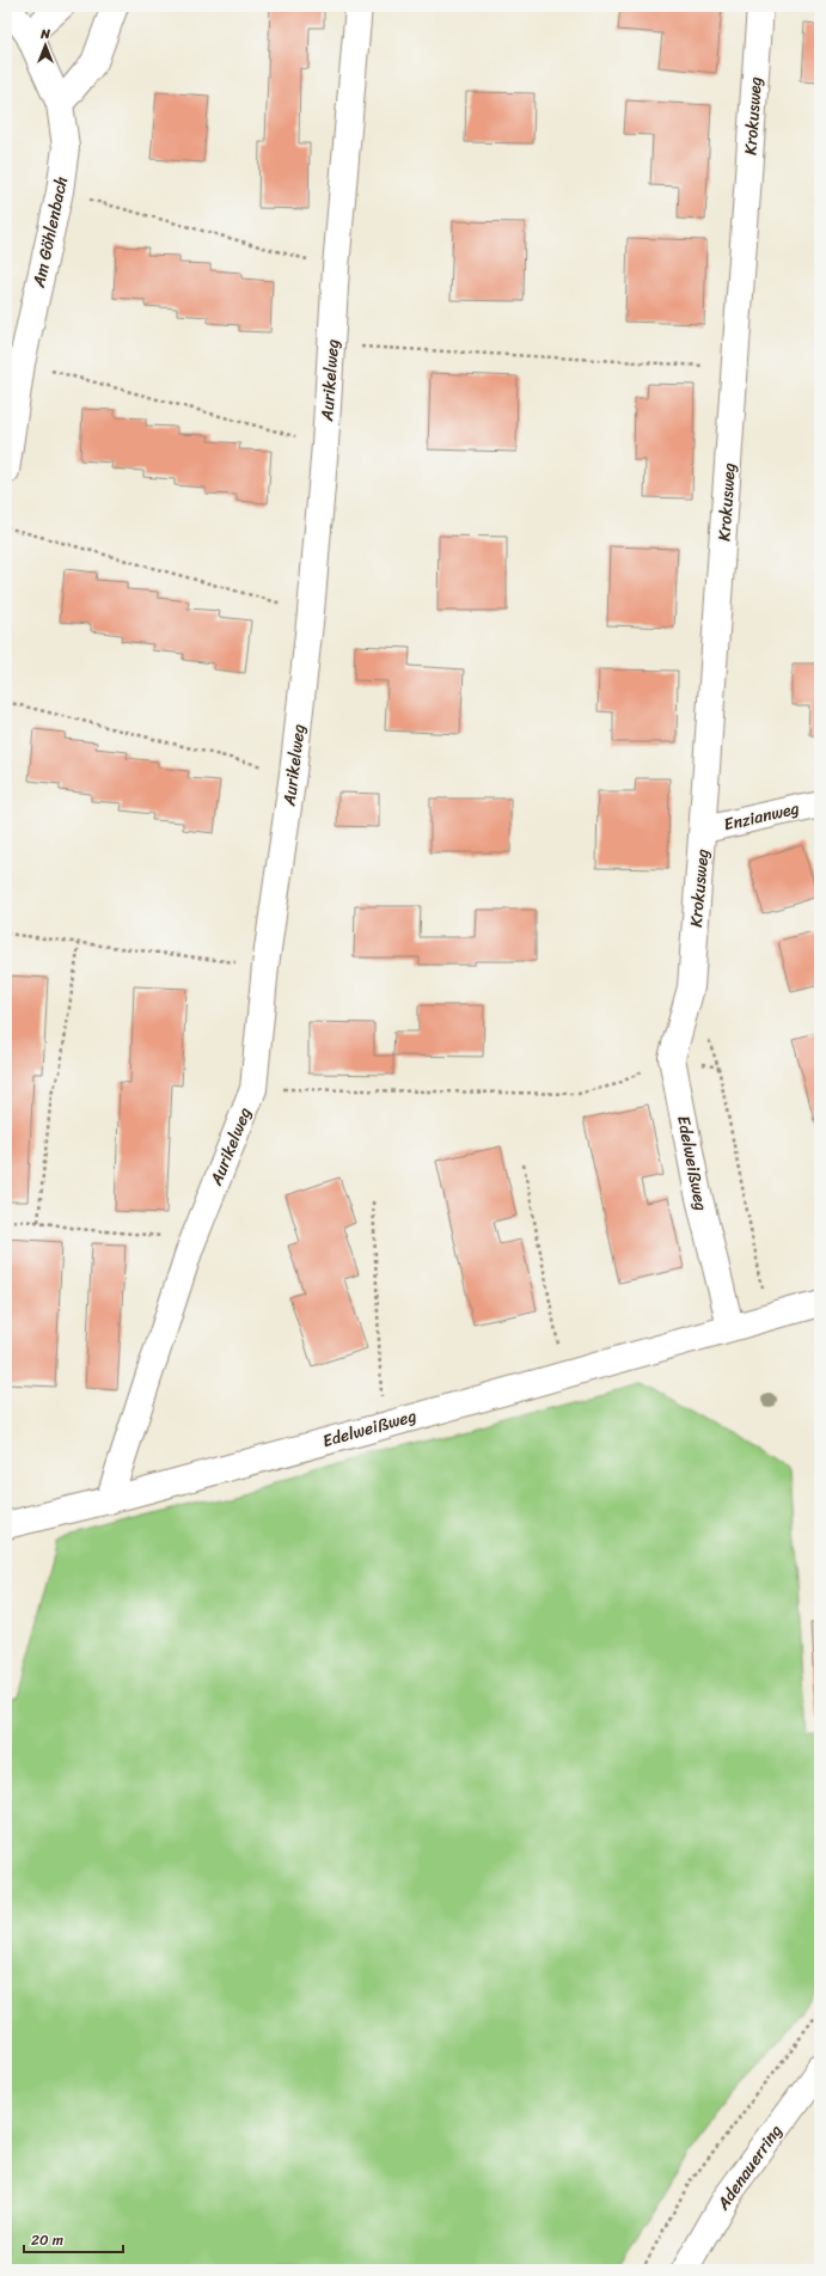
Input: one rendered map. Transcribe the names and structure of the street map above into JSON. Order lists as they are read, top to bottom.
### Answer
{
  "streets": {
    "street": [
      "Krokusweg",
      "Am Göhlenbach",
      "Aurikelweg",
      "Enzianweg",
      "Edelweißweg",
      "Adenauerring"
    ]
  },
  "crossings": [
    ["Krokusweg", "Enzianweg"],
    ["Krokusweg", "Edelweißweg"],
    ["Aurikelweg", "Edelweißweg"]
  ],
  "scale_bar": "20 m",
  "north": "top"
}
